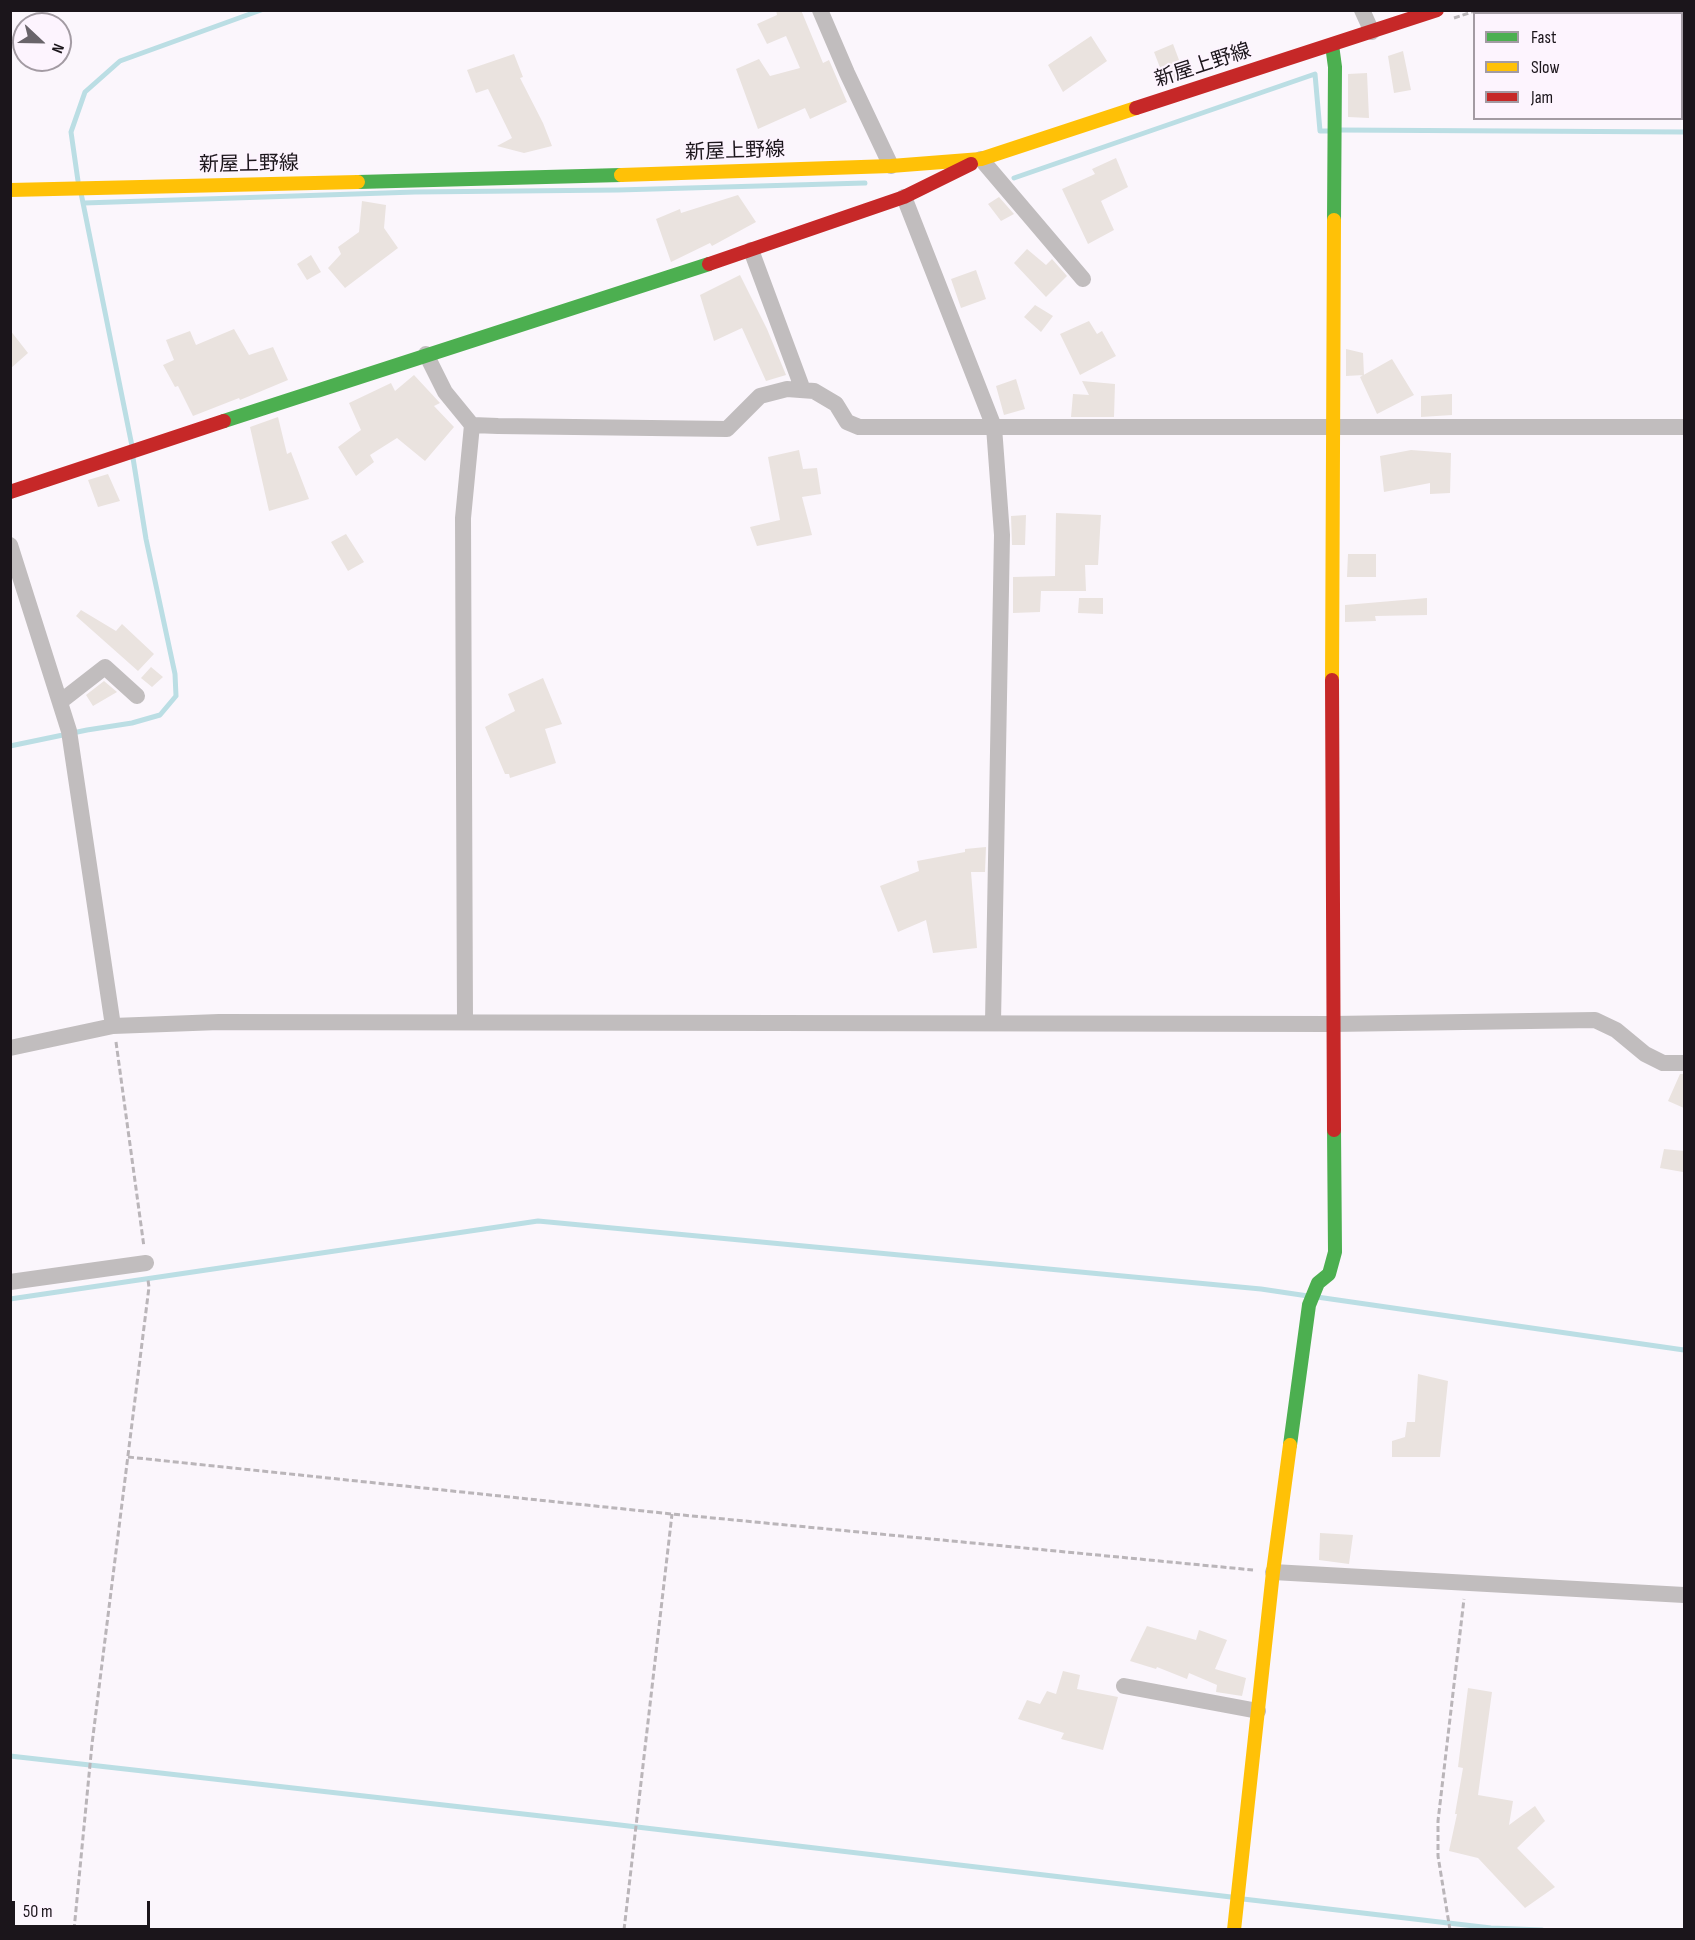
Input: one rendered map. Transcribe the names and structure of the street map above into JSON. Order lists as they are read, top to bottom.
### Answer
{
  "streets": {
    "street": ["新屋上野線"]
  },
  "legend": ["Fast", "Slow", "Jam"],
  "scale_bar": "50 m",
  "north": "right"
}
